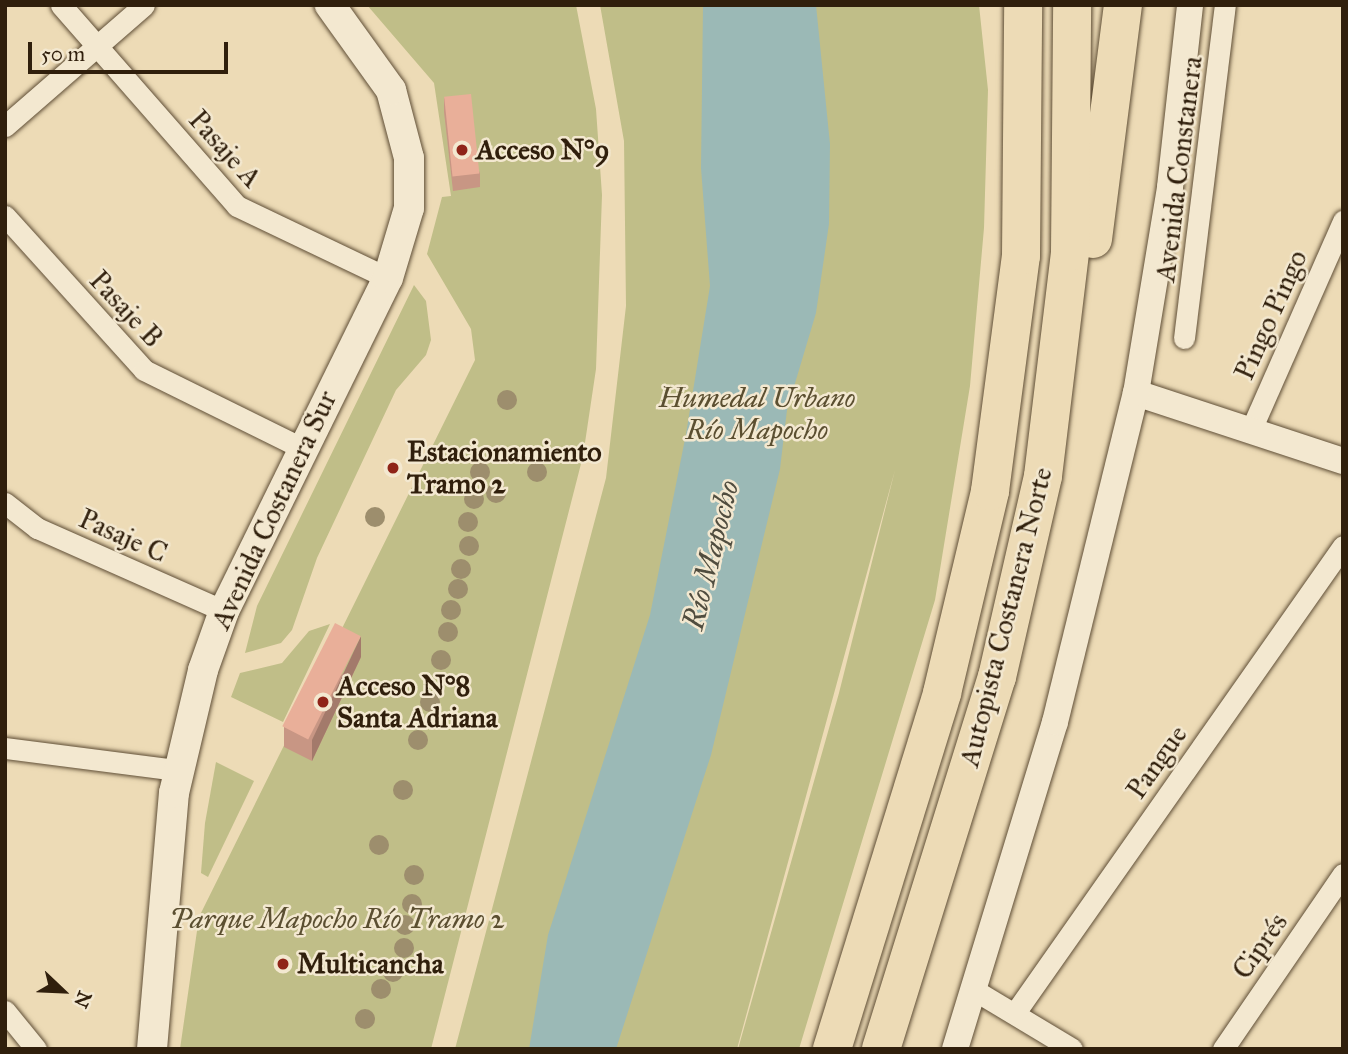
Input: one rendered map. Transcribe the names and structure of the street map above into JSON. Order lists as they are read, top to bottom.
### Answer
{
  "streets": {
    "highway": ["Autopista Costanera Norte"],
    "main road": ["Avenida Costanera Sur"],
    "street": [
      "Pasaje A",
      "Avenida Constanera",
      "Pasaje B",
      "Pingo Pingo",
      "Pasaje C",
      "Pangue",
      "Ciprés"
    ]
  },
  "crossings": [
    ["Pasaje A", "Avenida Costanera Sur"],
    ["Pasaje B", "Avenida Costanera Sur"],
    ["Avenida Costanera Sur", "Pasaje C"]
  ],
  "water": ["Río Mapocho"],
  "parks": ["Humedal Urbano Río Mapocho", "Parque Mapocho Río Tramo 2"],
  "places": [
    "Acceso N°9",
    "Estacionamiento Tramo 2",
    "Acceso N°8 Santa Adriana",
    "Multicancha"
  ],
  "scale_bar": "50 m",
  "north": "bottom right"
}
